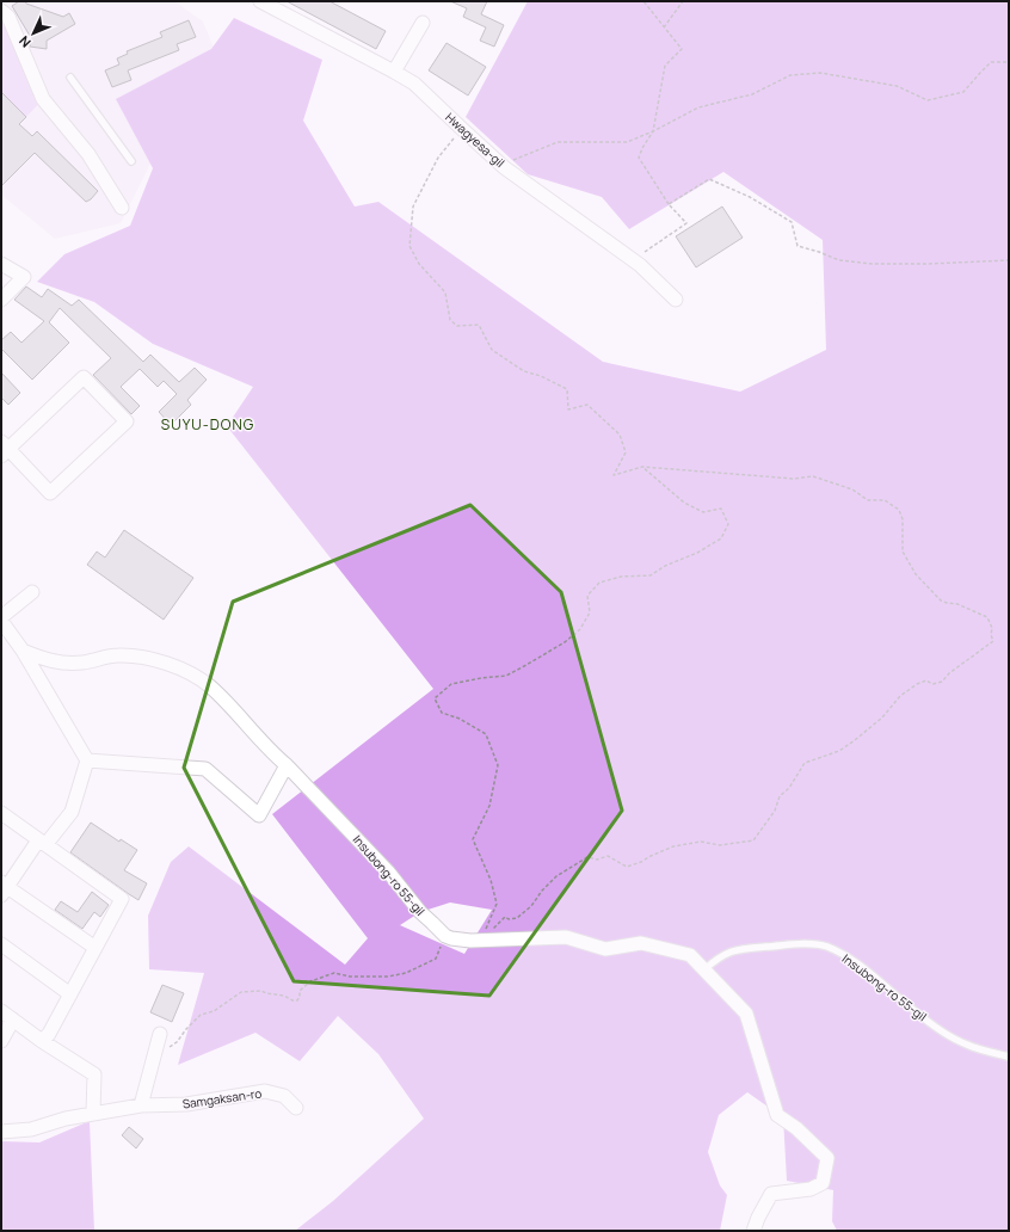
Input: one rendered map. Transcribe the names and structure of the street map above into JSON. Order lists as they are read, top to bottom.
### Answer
{
  "streets": {
    "street": ["Hwagyesa-gil", "Insubong-ro 55-gil", "Samgaksan-ro"]
  },
  "districts": ["SUYU-DONG"],
  "north": "bottom left"
}
